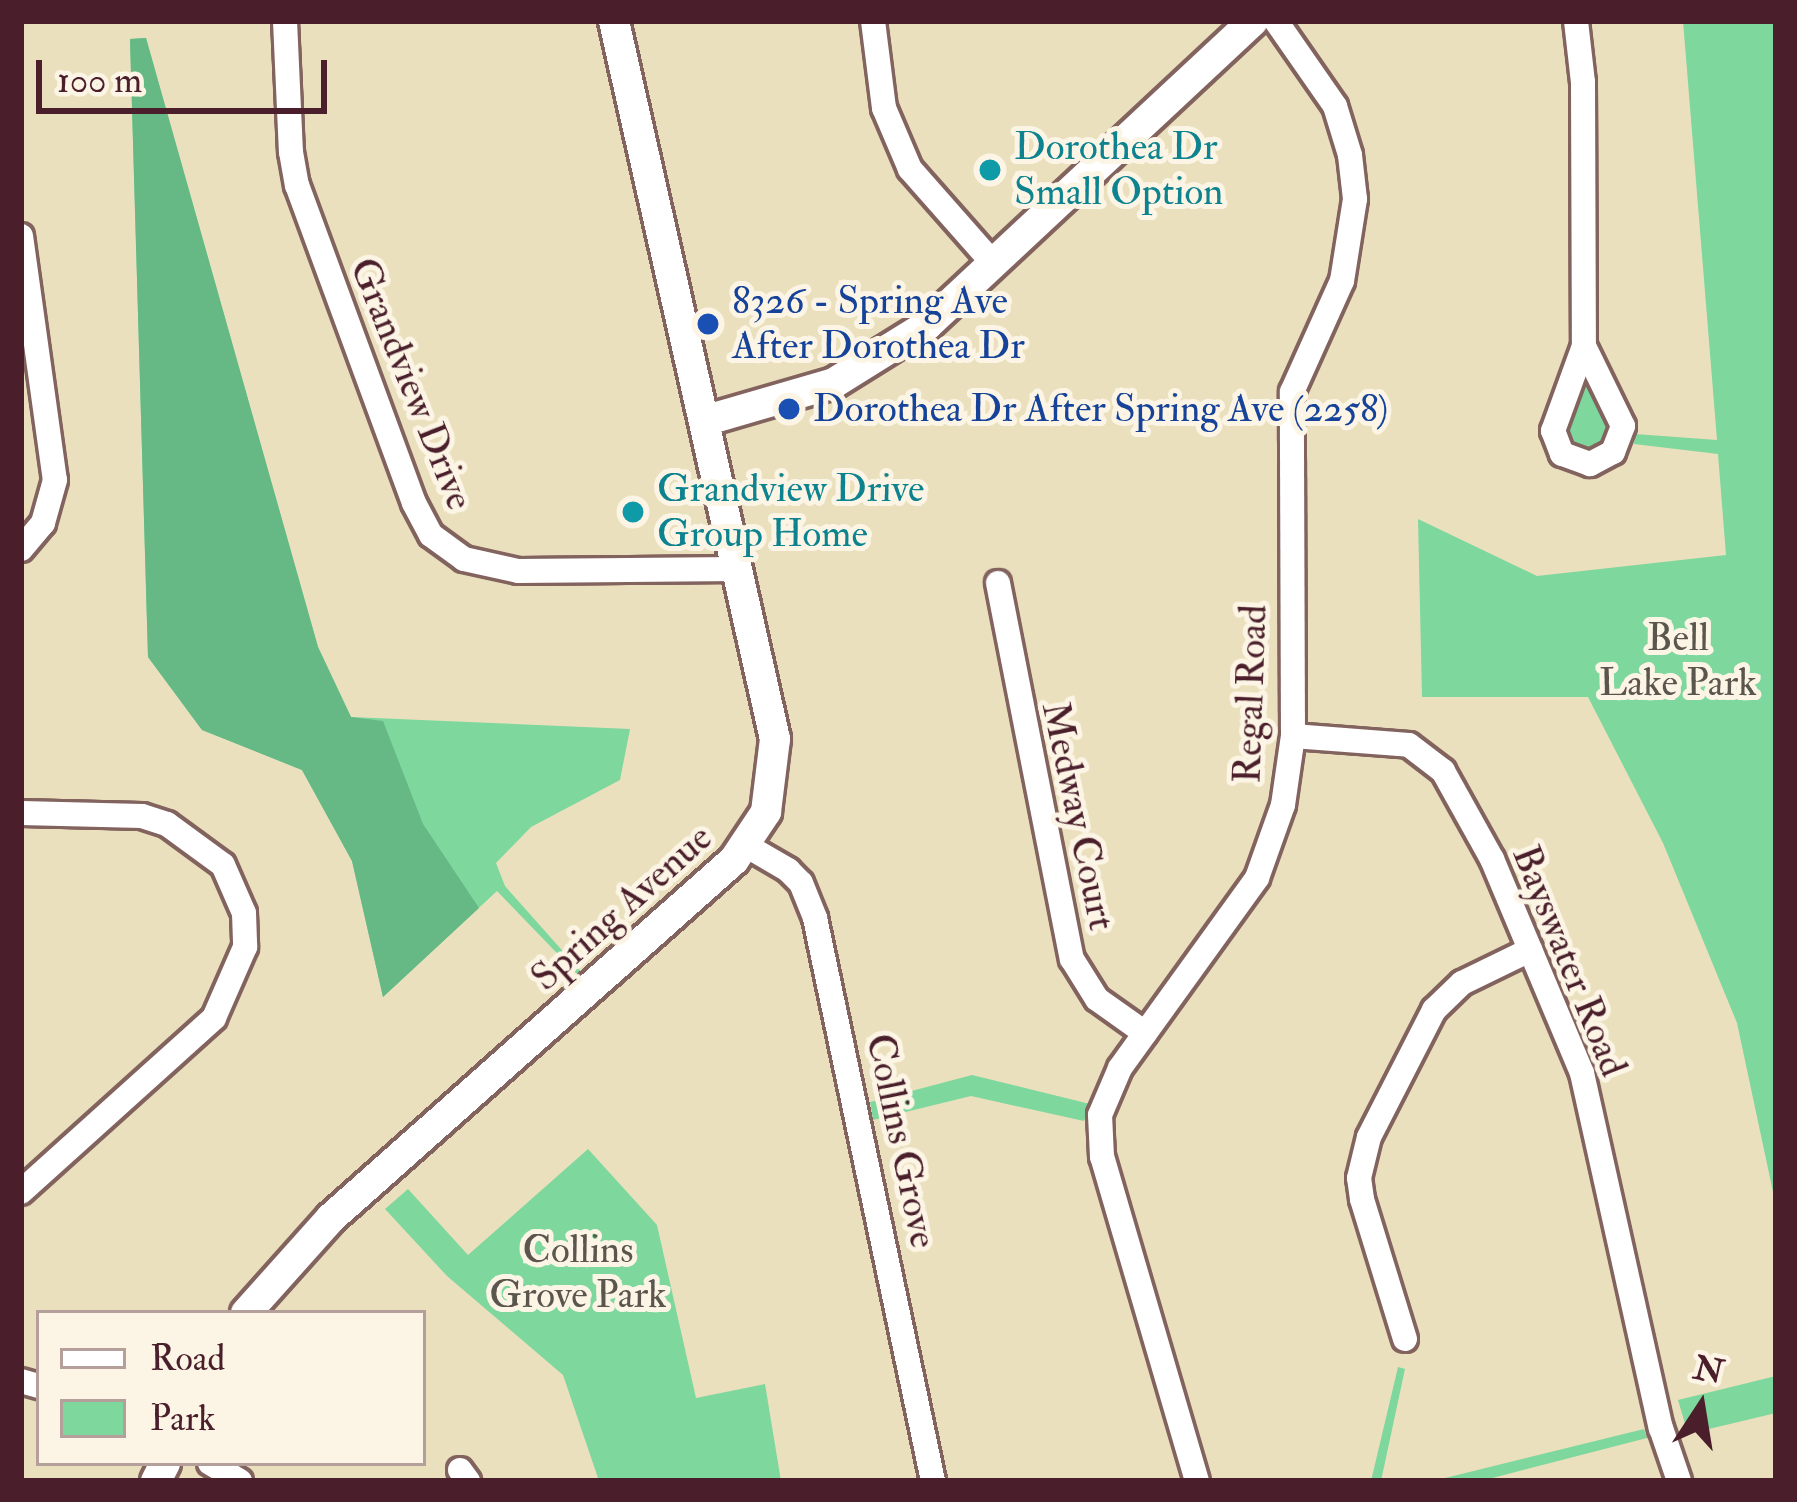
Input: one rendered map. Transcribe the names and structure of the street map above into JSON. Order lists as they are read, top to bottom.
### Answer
{
  "streets": {
    "street": [
      "Grandview Drive",
      "Regal Road",
      "Medway Court",
      "Spring Avenue",
      "Bayswater Road",
      "Collins Grove"
    ]
  },
  "crossings": [
    ["Grandview Drive", "Spring Avenue"],
    ["Regal Road", "Medway Court"],
    ["Regal Road", "Bayswater Road"],
    ["Spring Avenue", "Collins Grove"]
  ],
  "parks": ["Bell Lake Park", "Collins Grove Park"],
  "places": [
    "Dorothea Dr Small Option",
    "8326 - Spring Ave After Dorothea Dr",
    "Dorothea Dr After Spring Ave (2258)",
    "Grandview Drive Group Home"
  ],
  "legend": ["Road", "Park"],
  "scale_bar": "100 m",
  "north": "top"
}
